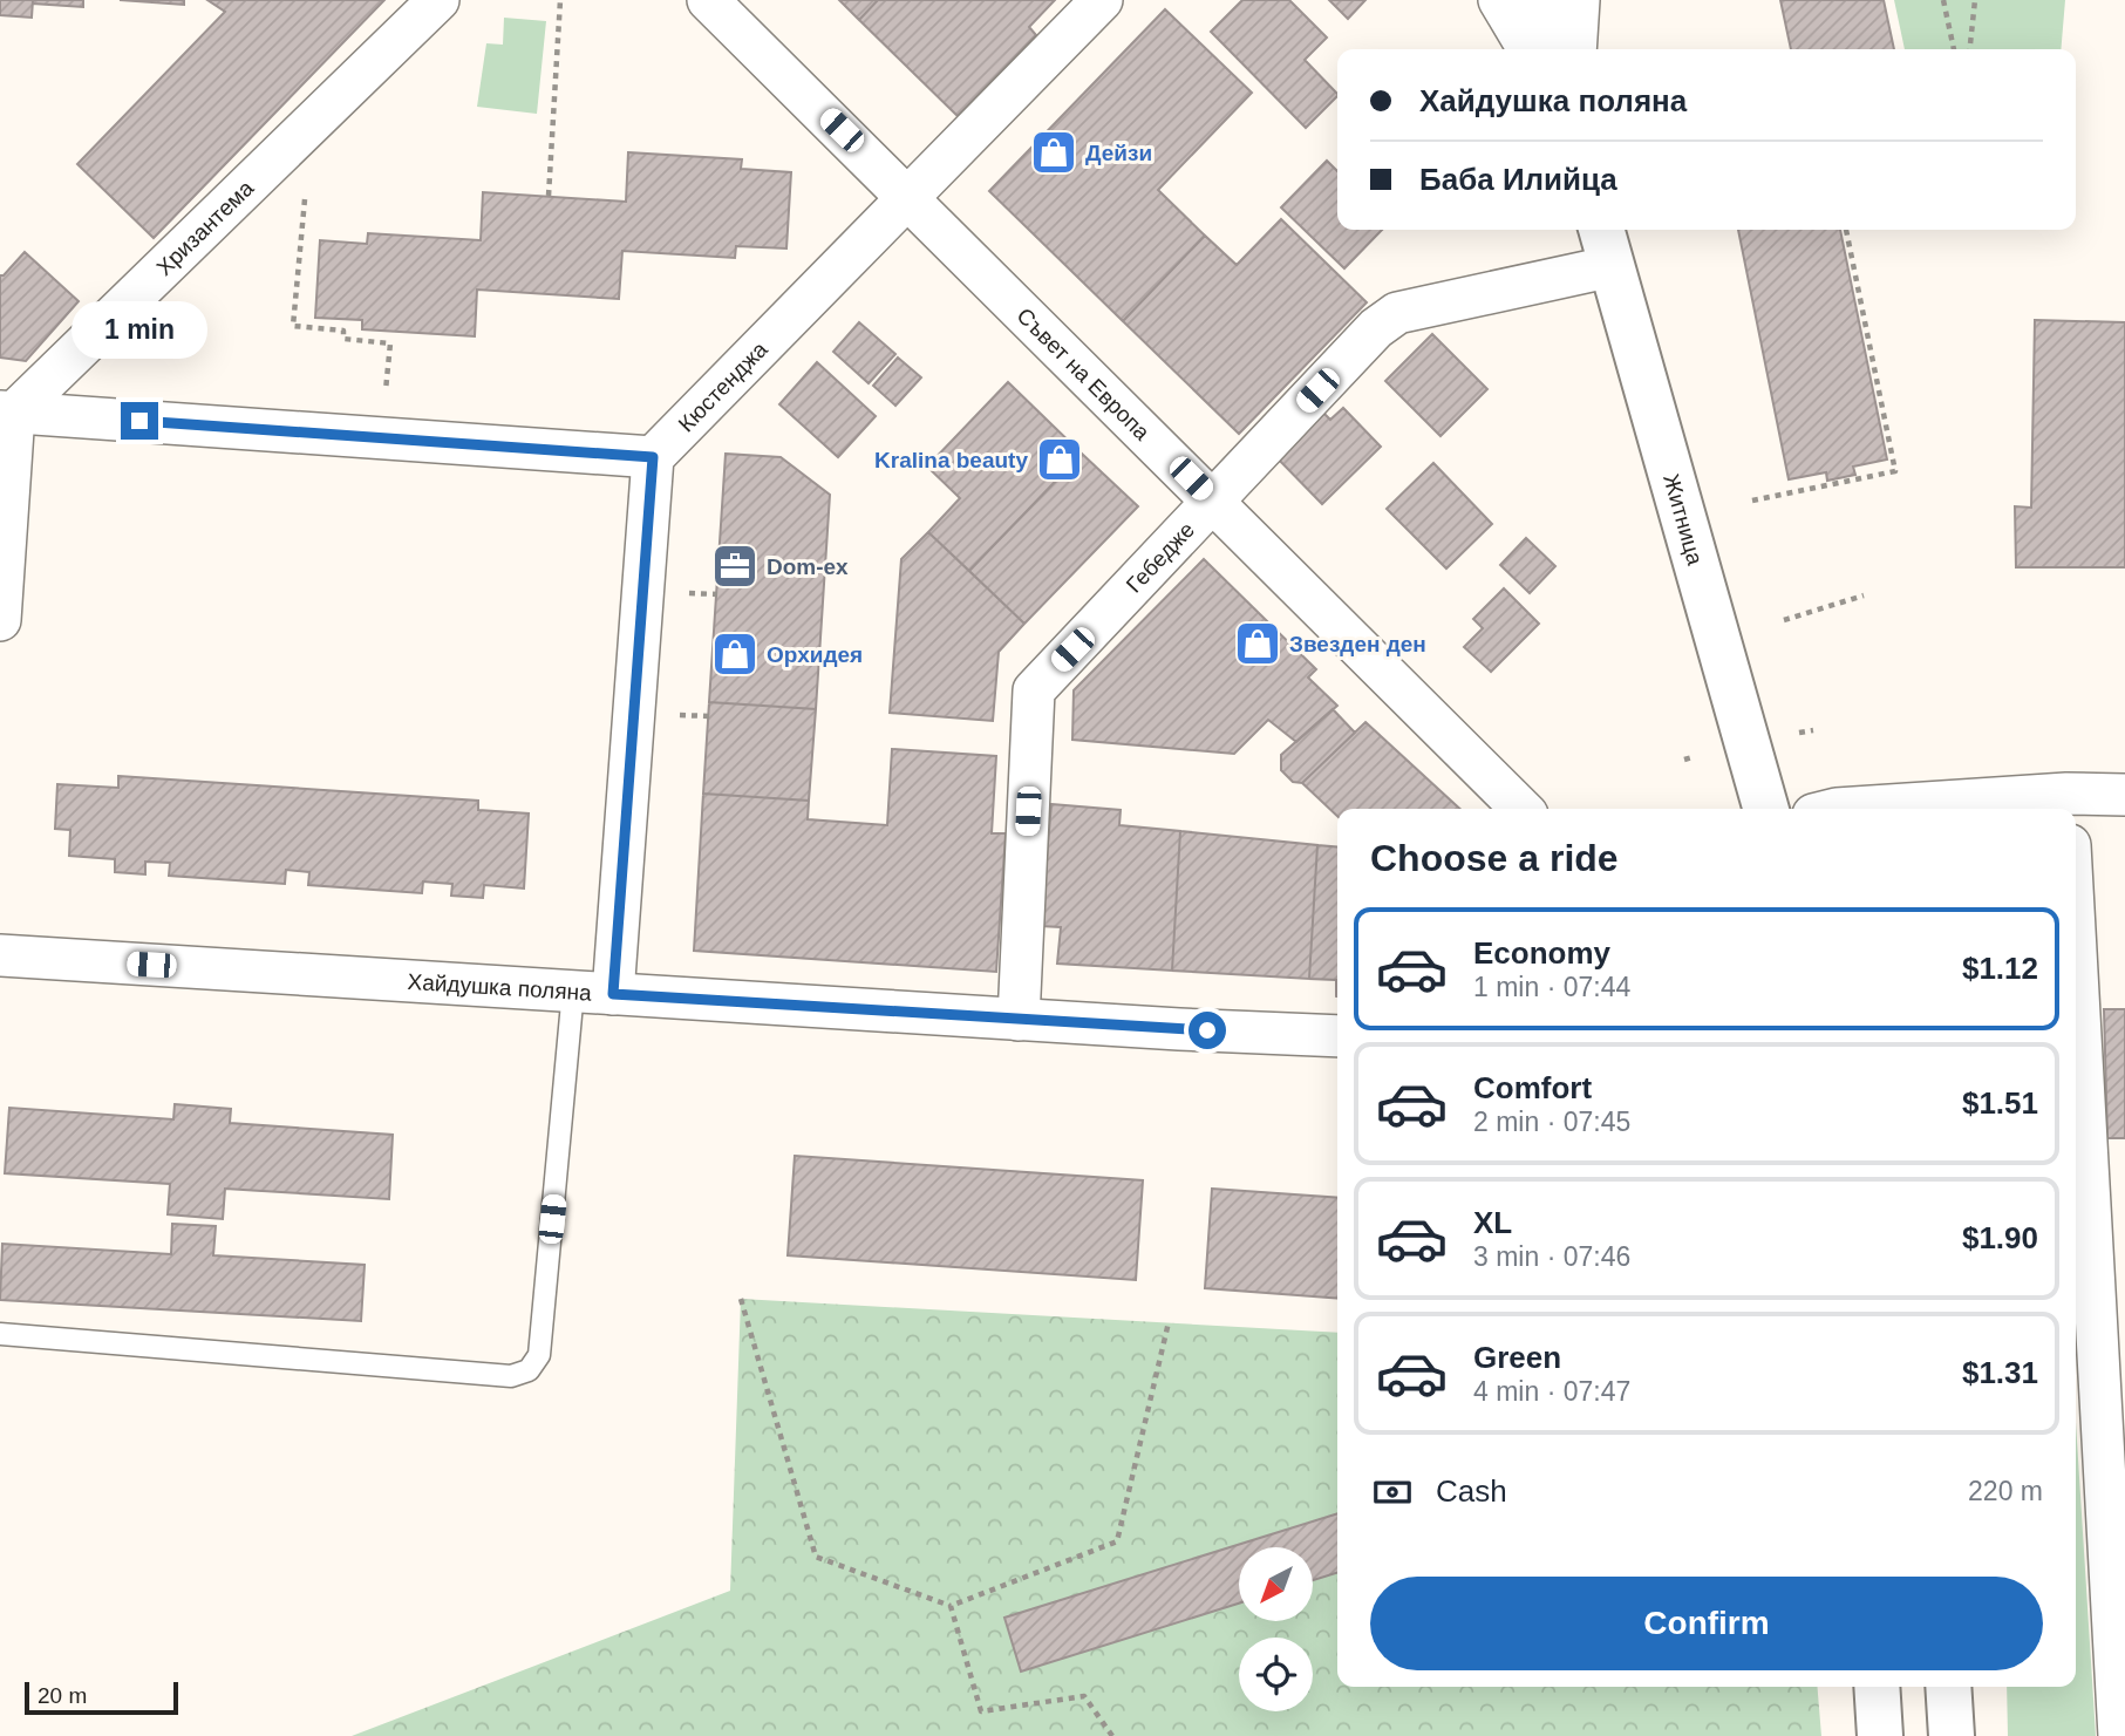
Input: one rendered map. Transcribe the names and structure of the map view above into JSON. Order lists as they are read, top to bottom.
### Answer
{
  "streets": {
    "street": [
      "Хризантема",
      "Съвет на Европа",
      "Кюстенджа",
      "Житница",
      "Гебедже",
      "Хайдушка поляна"
    ]
  },
  "crossings": [
    ["Съвет на Европа", "Кюстенджа"],
    ["Съвет на Европа", "Гебедже"],
    ["Житница", "Гебедже"],
    ["Гебедже", "Хайдушка поляна"]
  ],
  "places": {
    "shop": [
      "Дейзи",
      "Kralina beauty",
      "Звезден ден",
      "Орхидея"
    ],
    "office": ["Dom-ex"]
  },
  "scale_bar": "20 m",
  "north": "bottom left",
  "page": {
    "banner": ["Хайдушка поляна", "Баба Илийца"],
    "bubble": "1 min",
    "heading": "Choose a ride",
    "list": [
      {
        "name": "Economy",
        "note": "1 min · 07:44",
        "value": "$1.12"
      },
      {
        "name": "Comfort",
        "note": "2 min · 07:45",
        "value": "$1.51"
      },
      {
        "name": "XL",
        "note": "3 min · 07:46",
        "value": "$1.90"
      },
      {
        "name": "Green",
        "note": "4 min · 07:47",
        "value": "$1.31"
      }
    ],
    "pay": ["Cash", "220 m"],
    "buttons": "Confirm",
    "scale": "20 m"
  }
}
